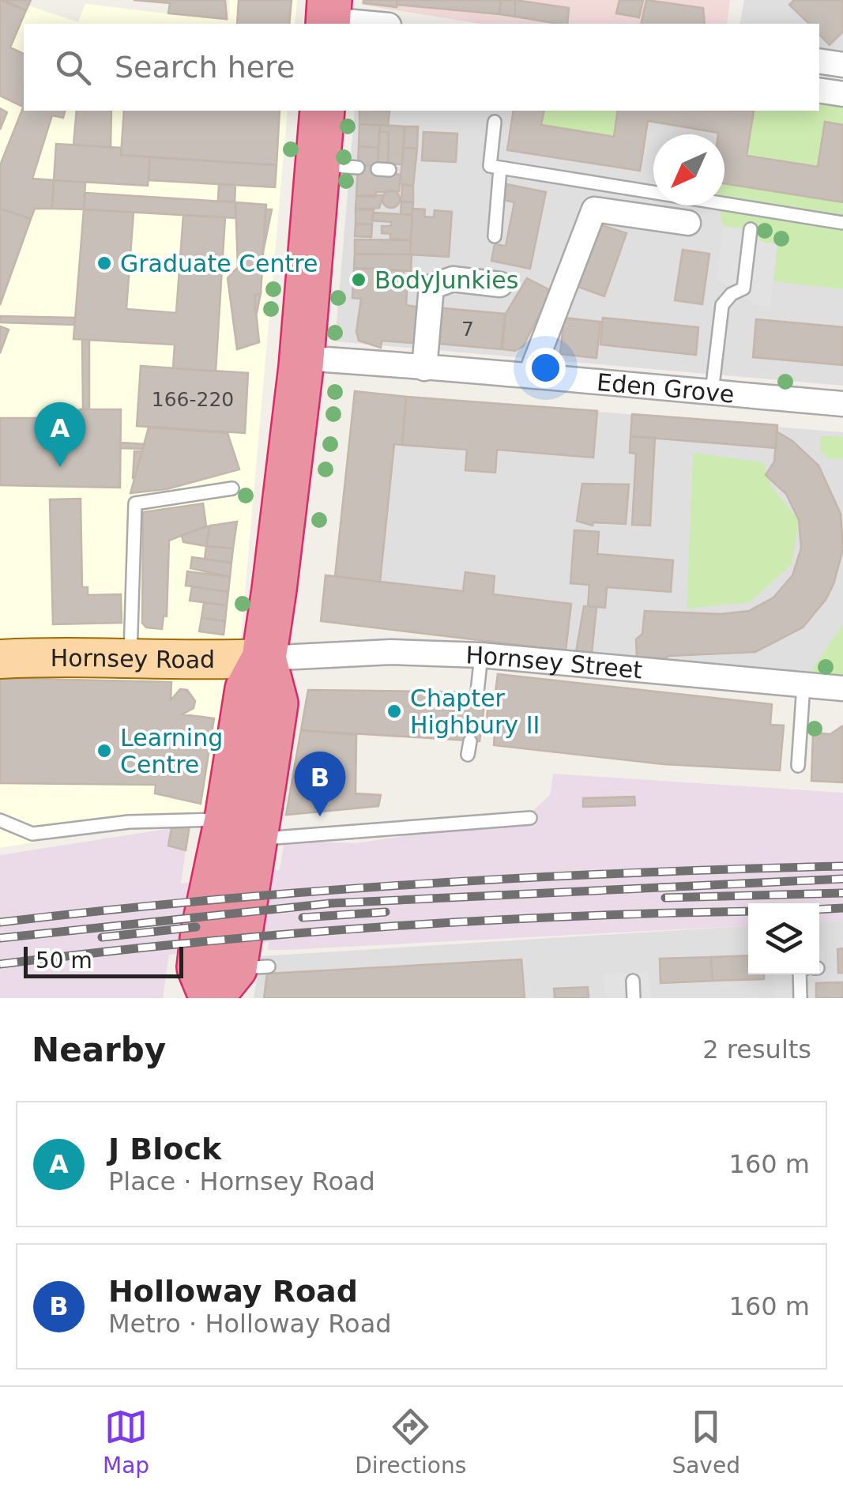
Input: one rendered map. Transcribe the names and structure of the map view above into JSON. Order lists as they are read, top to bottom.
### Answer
{
  "streets": {
    "main road": ["Hornsey Road"],
    "street": ["Eden Grove", "Hornsey Street"]
  },
  "crossings": [
    ["Hornsey Road", "Hornsey Street"]
  ],
  "places": [
    "Graduate Centre",
    "BodyJunkies",
    "Chapter Highbury II",
    "Learning Centre"
  ],
  "house_numbers": ["7", "166-220"],
  "scale_bar": "50 m",
  "north": "bottom left",
  "page": {
    "search": "Search here",
    "pins": ["A", "B"],
    "scale": "50 m",
    "heading": ["Nearby", "2 results"],
    "list": [
      {
        "mark": "A",
        "name": "J Block",
        "note": "Place · Hornsey Road",
        "value": "160 m"
      },
      {
        "mark": "B",
        "name": "Holloway Road",
        "note": "Metro · Holloway Road",
        "value": "160 m"
      }
    ],
    "nav": ["Map", "Directions", "Saved"]
  }
}
